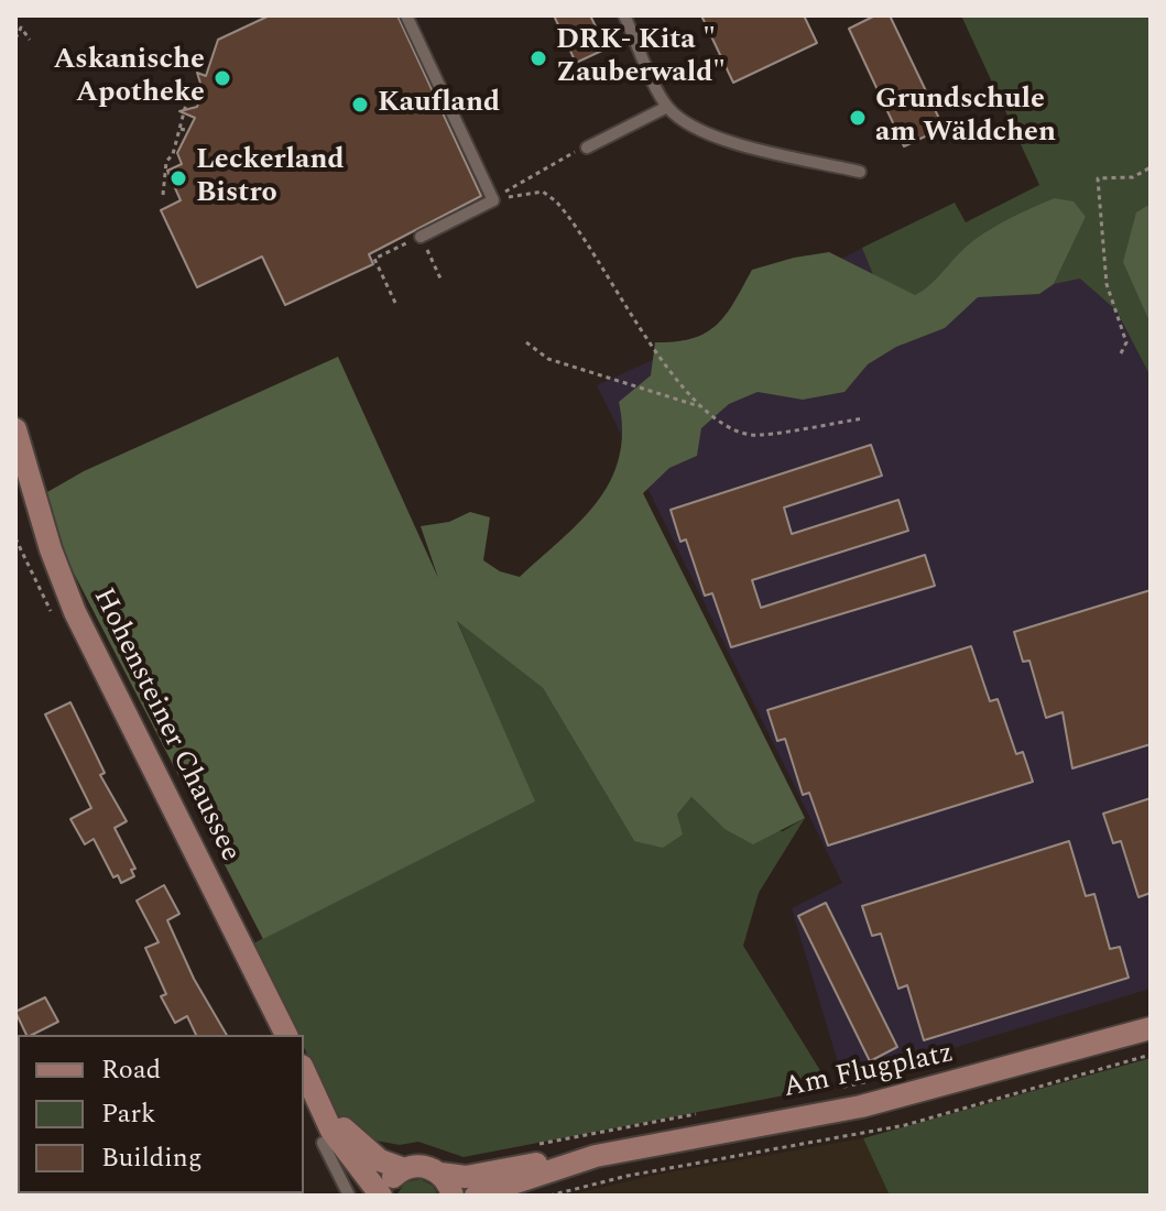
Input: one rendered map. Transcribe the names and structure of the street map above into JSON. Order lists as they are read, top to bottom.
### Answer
{
  "streets": {
    "main road": ["Hohensteiner Chaussee", "Am Flugplatz"]
  },
  "places": [
    "DRK- Kita \" Zauberwald\"",
    "Askanische Apotheke",
    "Kaufland",
    "Grundschule am Wäldchen",
    "Leckerland Bistro"
  ],
  "legend": ["Road", "Park", "Building"]
}
